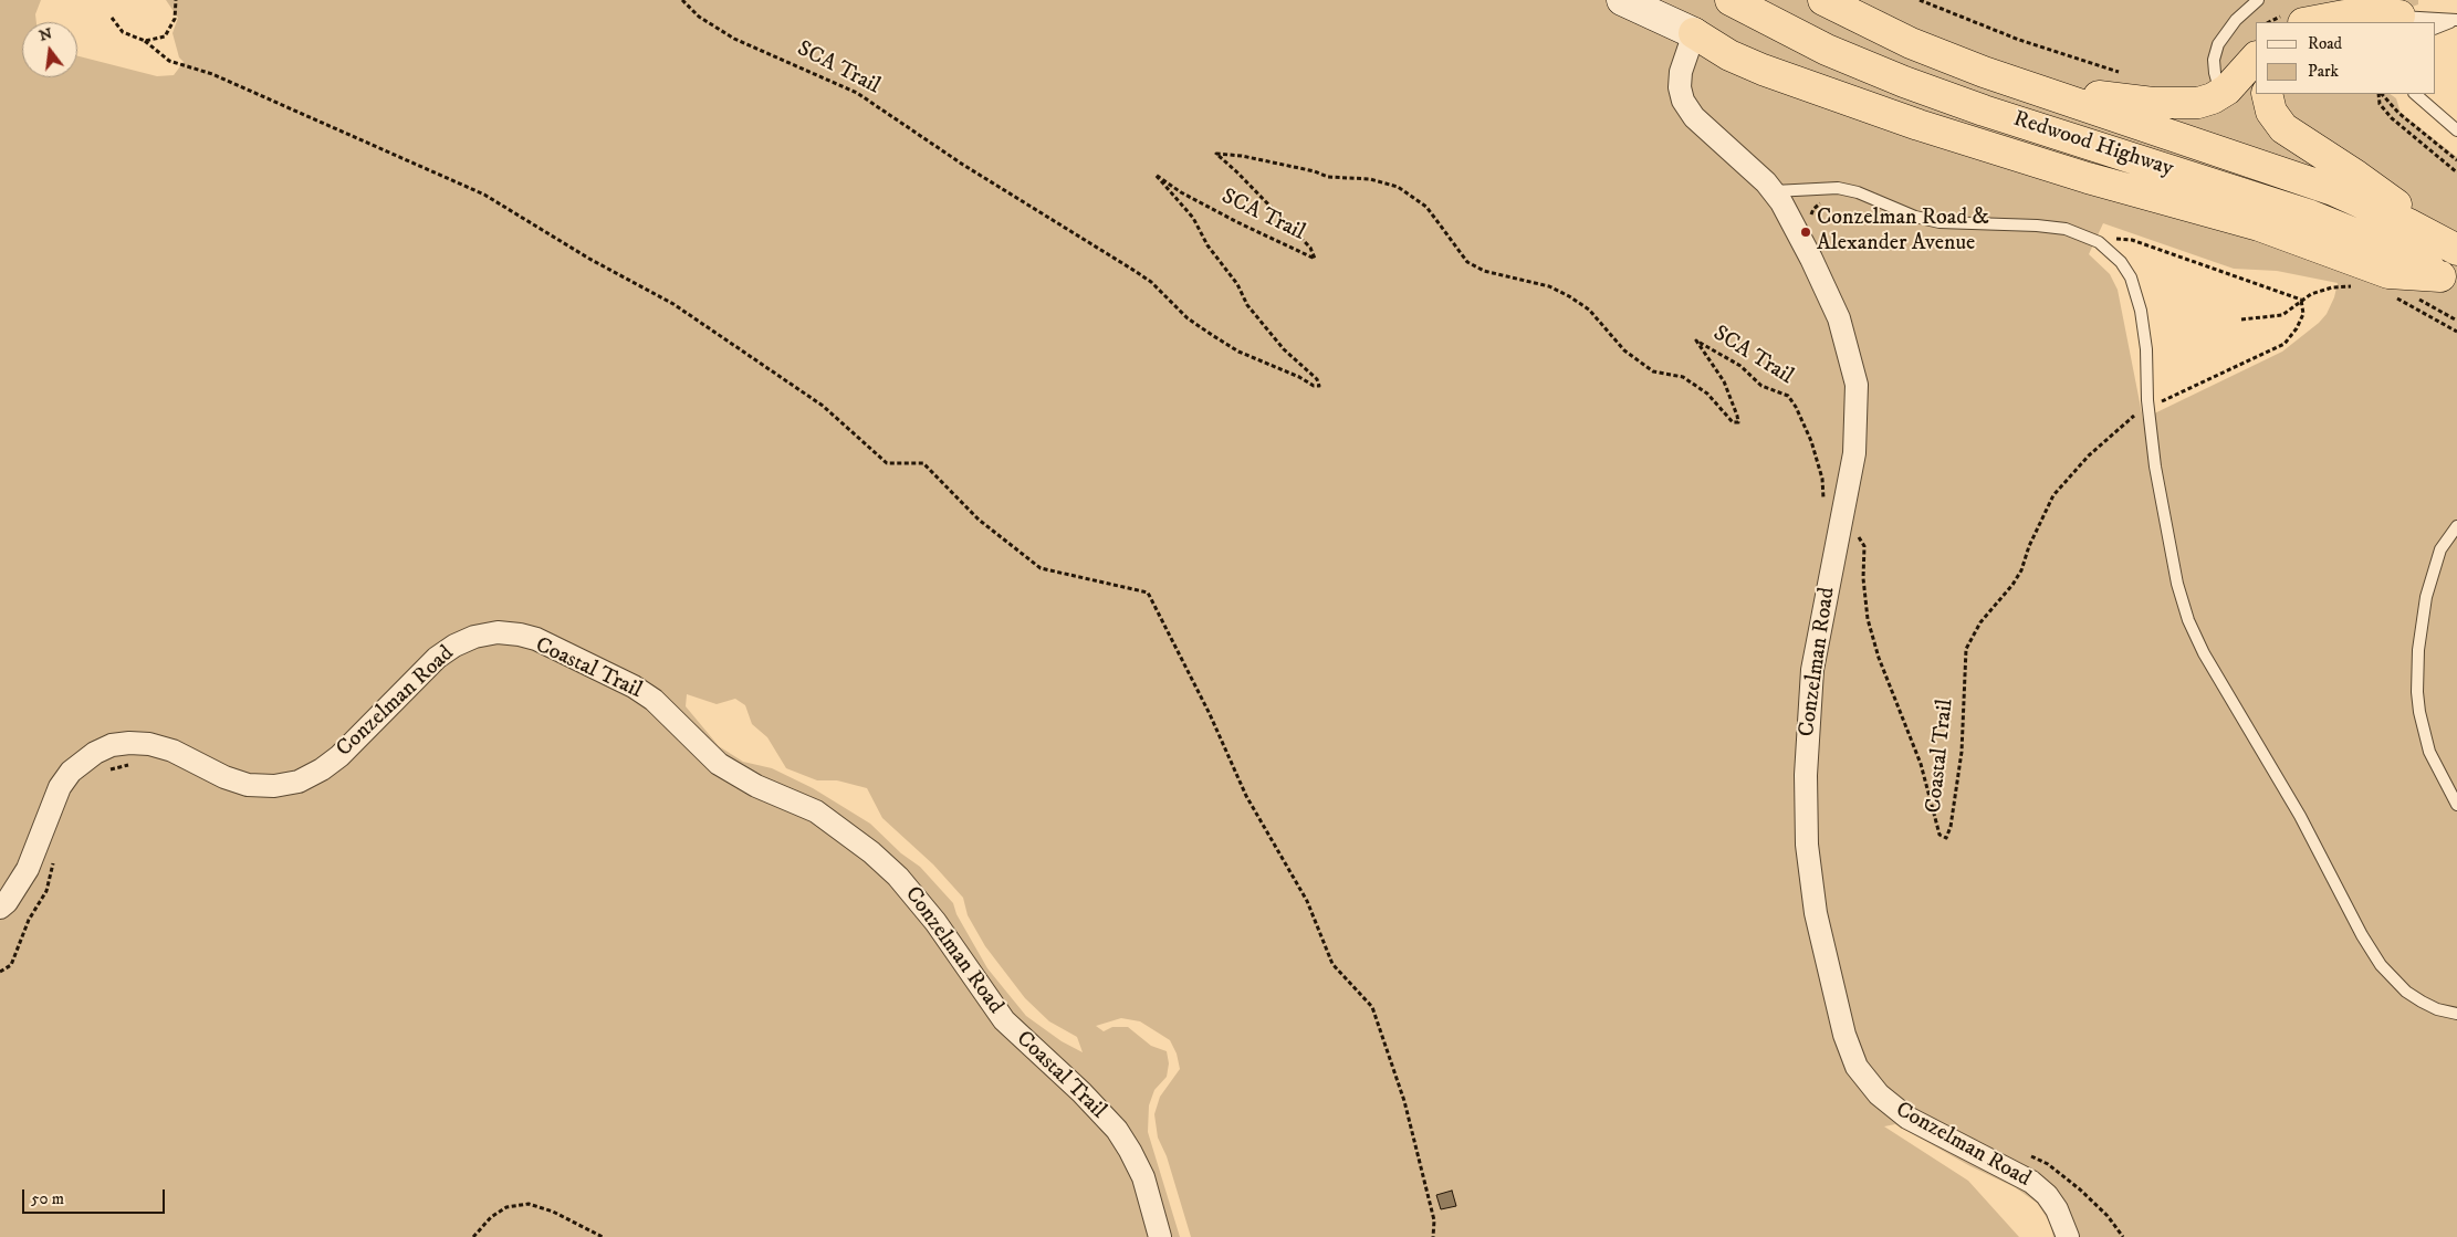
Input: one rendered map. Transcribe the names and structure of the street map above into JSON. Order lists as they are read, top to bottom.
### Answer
{
  "streets": {
    "highway": ["Redwood Highway"],
    "street": ["Conzelman Road"],
    "path": ["SCA Trail", "Coastal Trail"]
  },
  "crossings": [
    ["Conzelman Road", "Coastal Trail"]
  ],
  "places": ["Conzelman Road & Alexander Avenue"],
  "legend": ["Road", "Park"],
  "scale_bar": "50 m",
  "north": "top"
}
